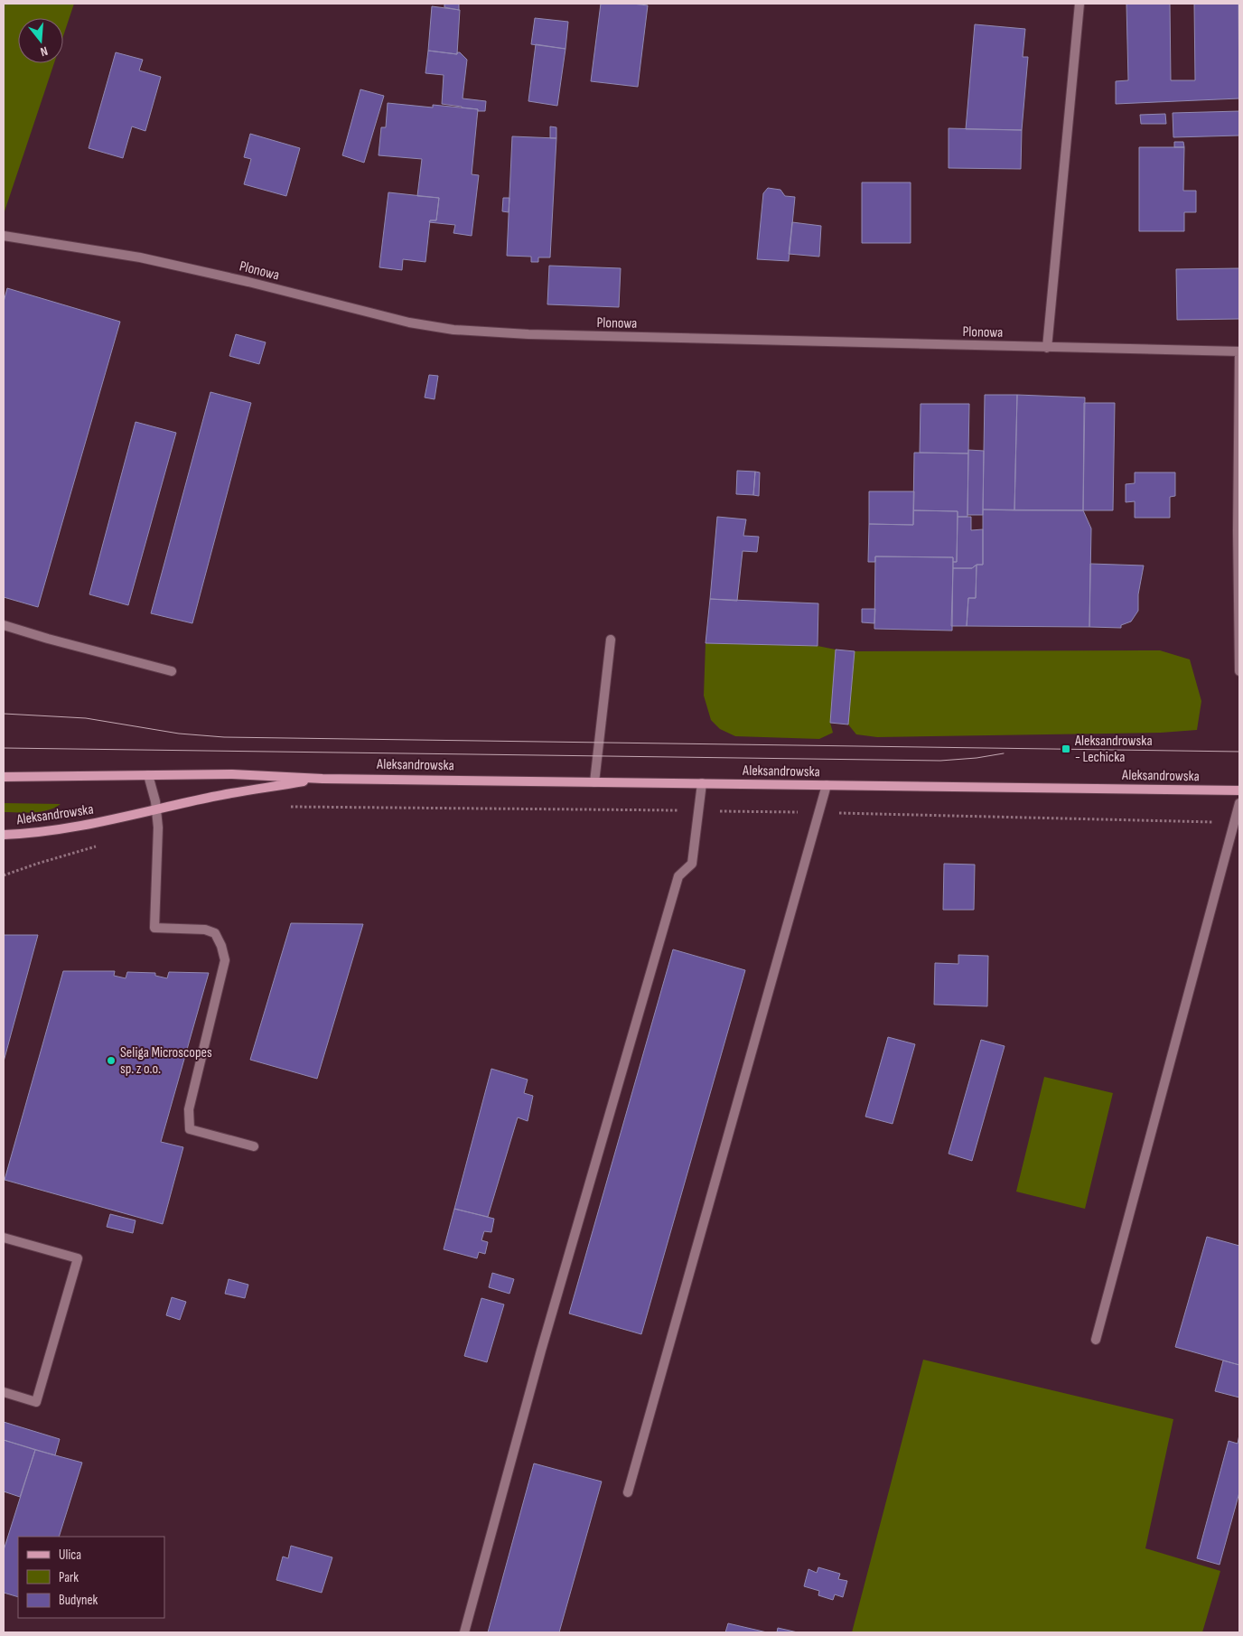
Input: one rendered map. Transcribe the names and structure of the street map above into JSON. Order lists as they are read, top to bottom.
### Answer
{
  "streets": {
    "main road": ["Aleksandrowska"],
    "street": ["Plonowa"]
  },
  "places": {
    "transit": ["Aleksandrowska - Lechicka"],
    "other": ["Seliga Microscopes sp. z o.o."]
  },
  "legend": ["Ulica", "Park", "Budynek"],
  "north": "bottom"
}
